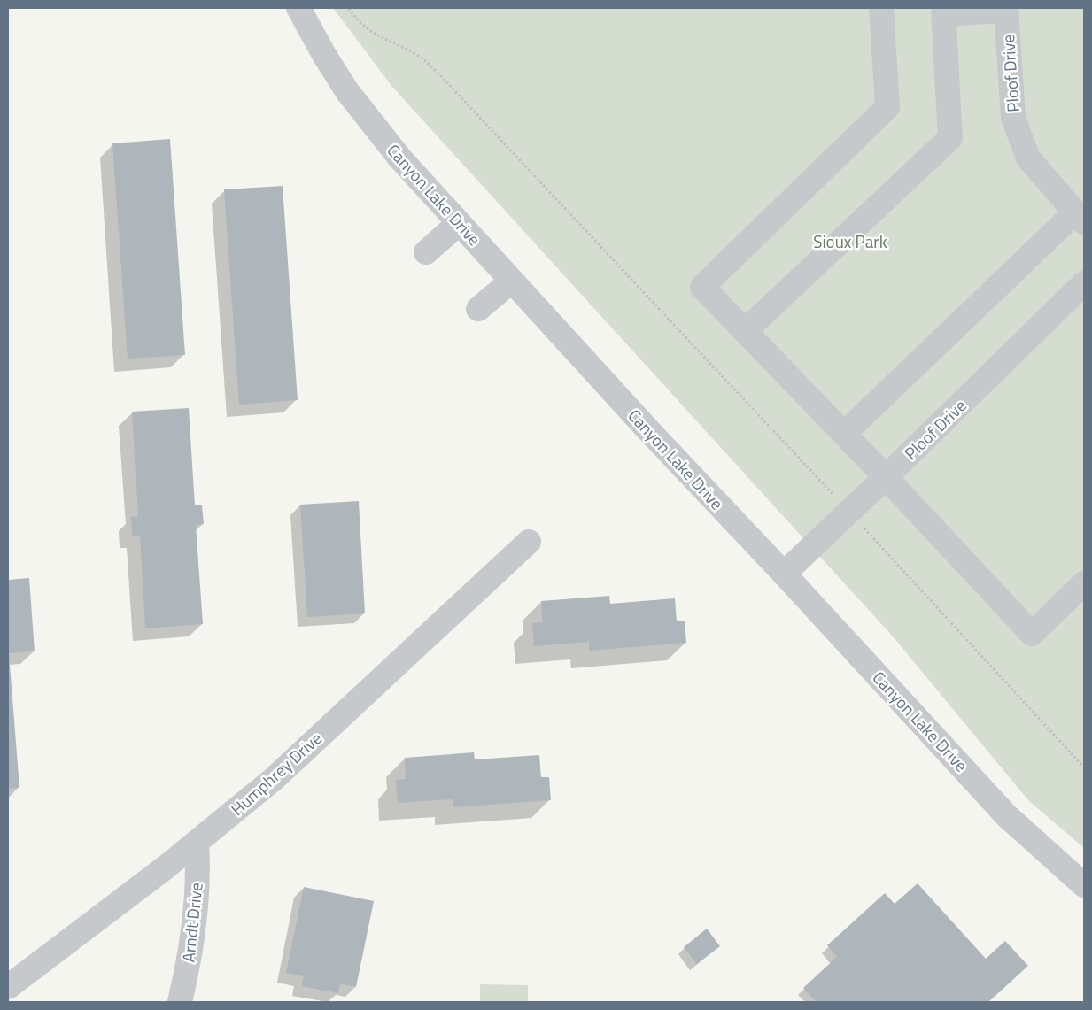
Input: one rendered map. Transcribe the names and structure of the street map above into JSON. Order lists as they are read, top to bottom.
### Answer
{
  "streets": {
    "street": [
      "Ploof Drive",
      "Canyon Lake Drive",
      "Humphrey Drive",
      "Arndt Drive"
    ]
  },
  "crossings": [
    ["Ploof Drive", "Canyon Lake Drive"],
    ["Humphrey Drive", "Arndt Drive"]
  ],
  "parks": ["Sioux Park"]
}
